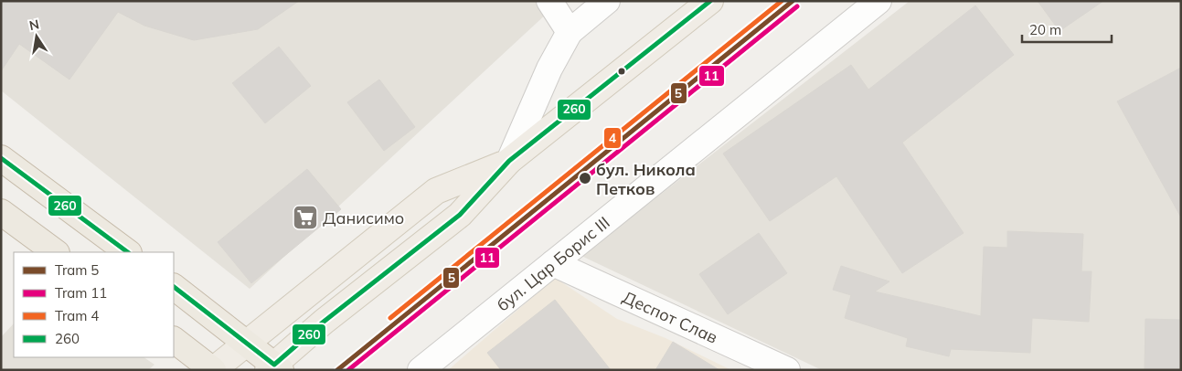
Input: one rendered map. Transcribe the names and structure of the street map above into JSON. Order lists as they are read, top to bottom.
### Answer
{
  "streets": {
    "street": ["бул. Цар Борис III", "Деспот Слав"]
  },
  "crossings": [
    ["бул. Цар Борис III", "Деспот Слав"]
  ],
  "places": {
    "other": ["бул. Никола Петков"],
    "supermarket": ["Данисимо"]
  },
  "lines": [
    "tram line 5",
    "tram line 4",
    "transit line 260",
    "tram line 11"
  ],
  "legend": [
    "Tram 5",
    "Tram 11",
    "Tram 4",
    "260"
  ],
  "scale_bar": "20 m",
  "north": "top"
}
